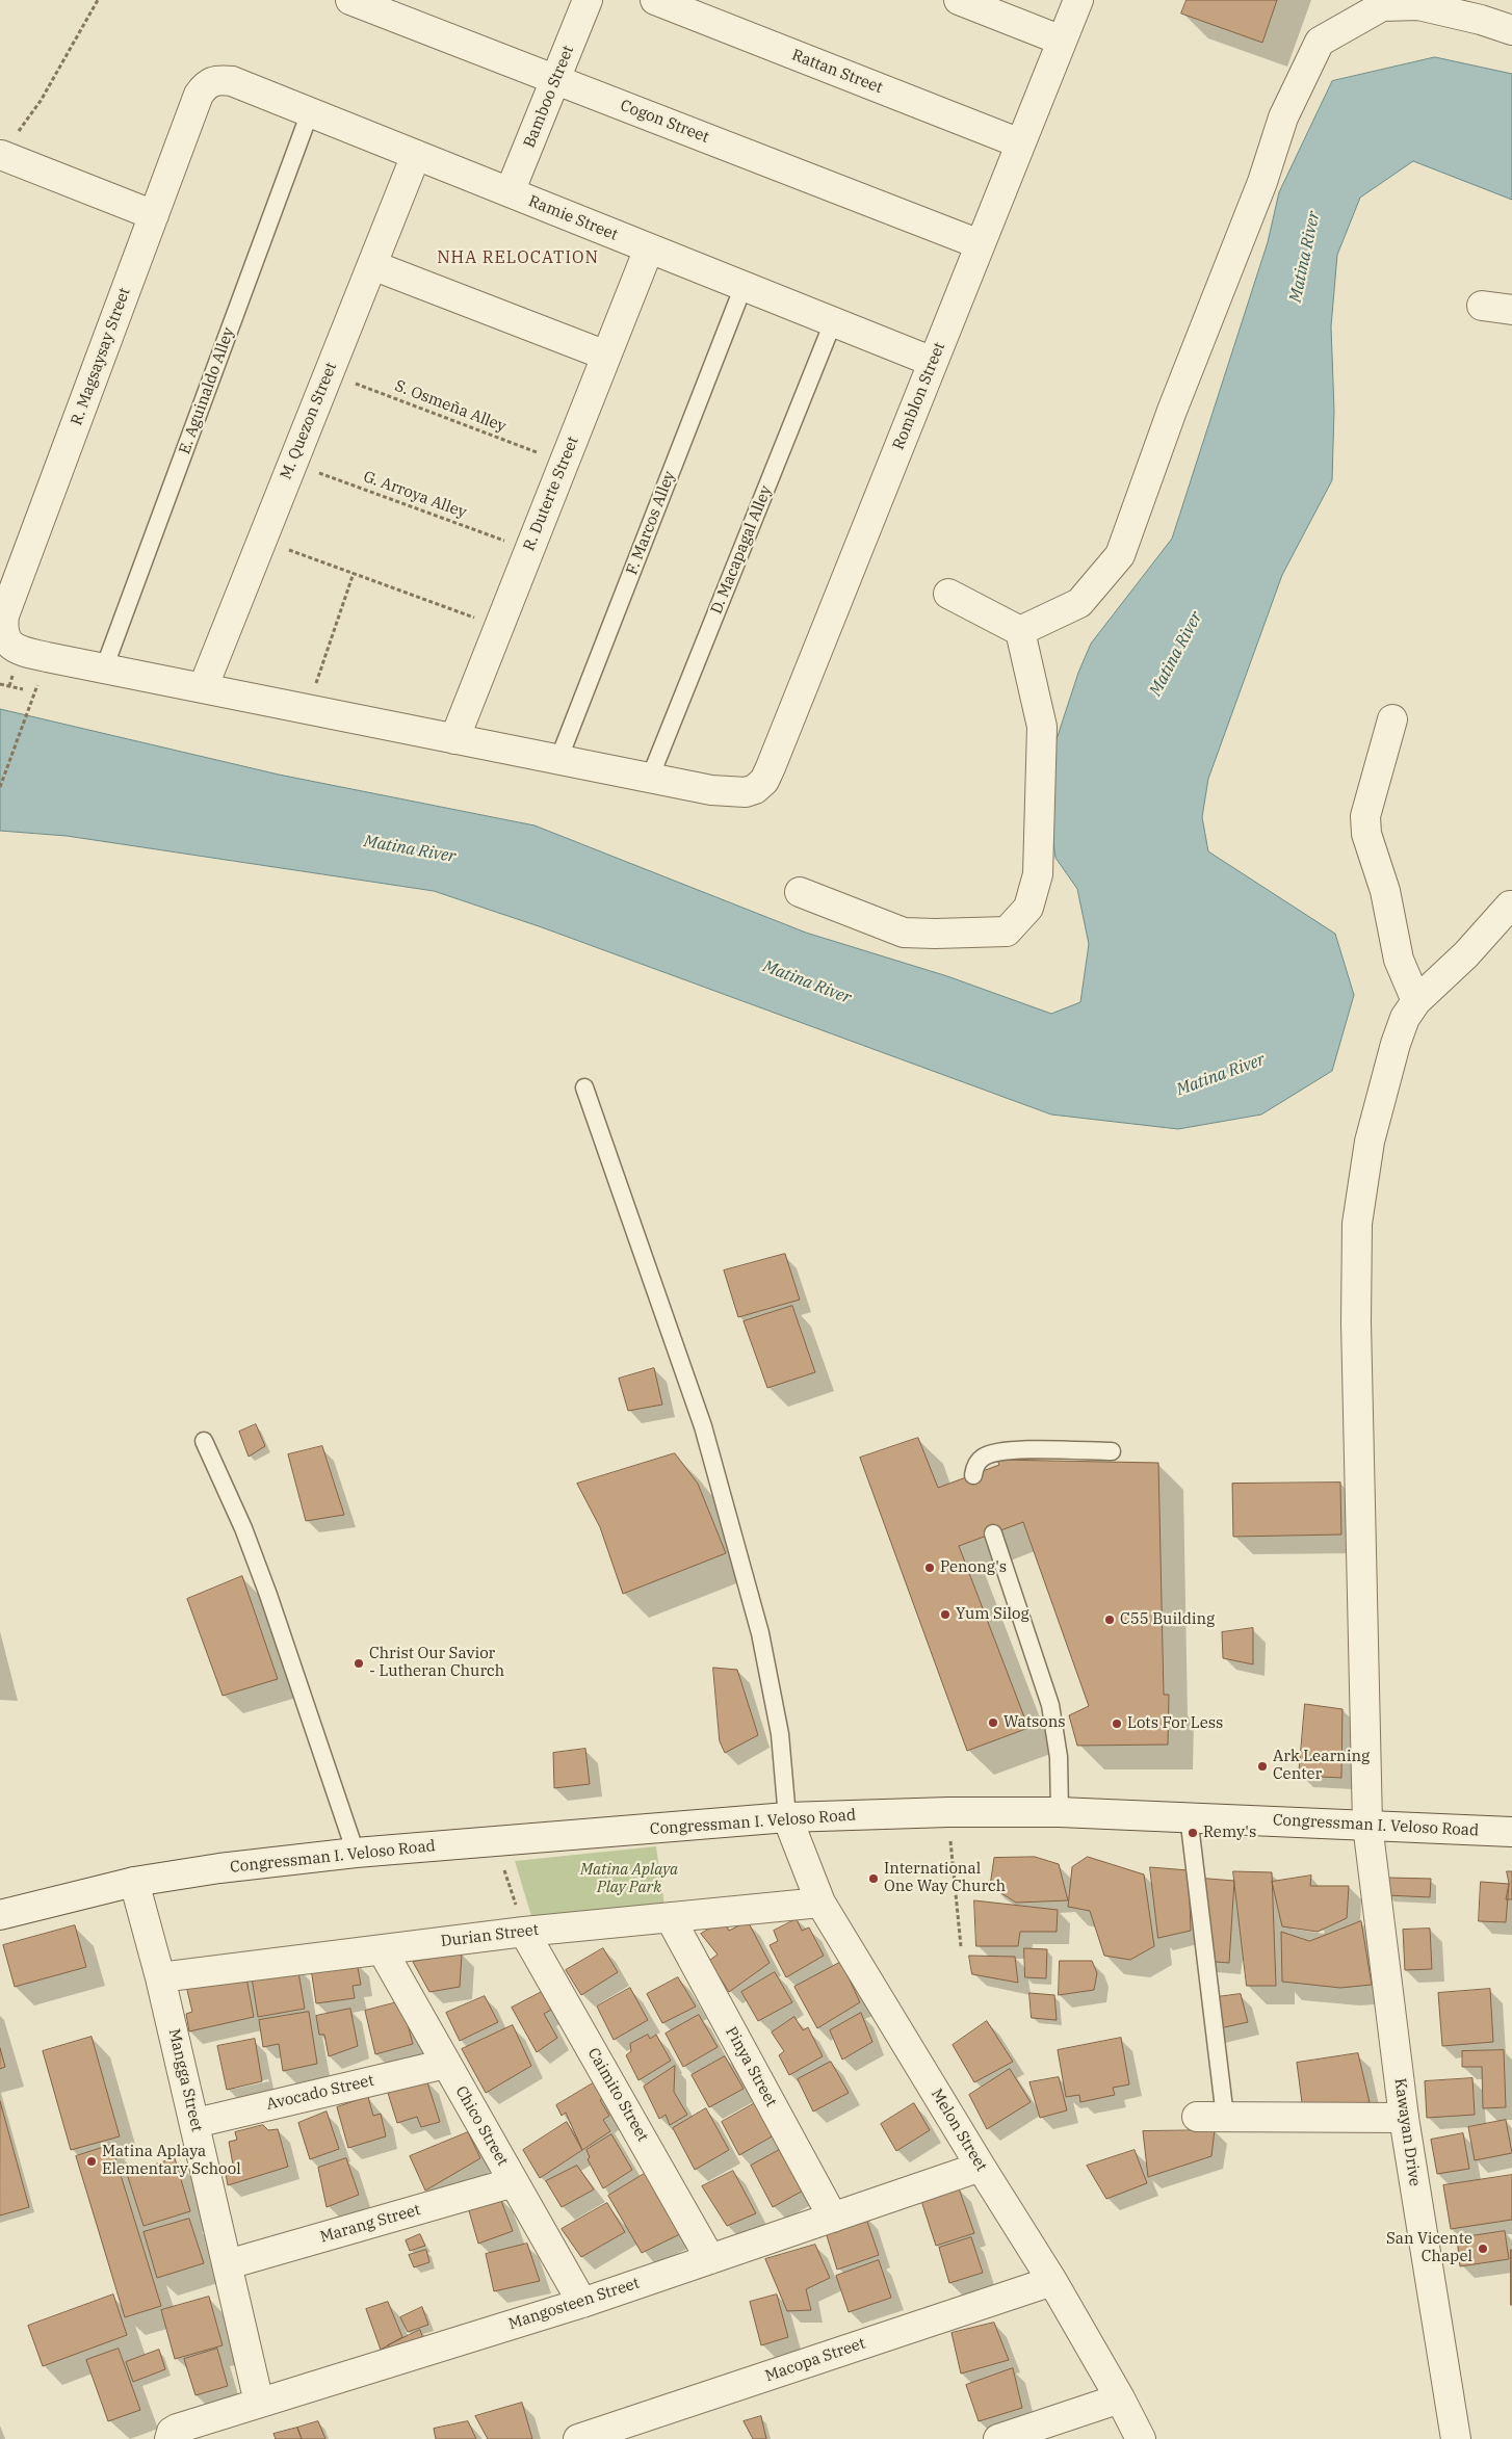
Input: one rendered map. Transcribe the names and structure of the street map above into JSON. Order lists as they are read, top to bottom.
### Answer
{
  "streets": {
    "street": [
      "Rattan Street",
      "Bamboo Street",
      "Cogon Street",
      "Ramie Street",
      "R. Magsaysay Street",
      "Romblon Street",
      "M. Quezon Street",
      "R. Duterte Street",
      "Congressman I. Veloso Road",
      "Durian Street",
      "Pinya Street",
      "Mangga Street",
      "Avocado Street",
      "Caimito Street",
      "Chico Street",
      "Melon Street",
      "Kawayan Drive",
      "Marang Street",
      "Mangosteen Street",
      "Macopa Street"
    ],
    "lane": ["E. Aguinaldo Alley", "F. Marcos Alley", "D. Macapagal Alley"],
    "path": ["S. Osmeña Alley", "G. Arroya Alley"]
  },
  "crossings": [
    ["Rattan Street", "Romblon Street"],
    ["Bamboo Street", "Cogon Street"],
    ["Bamboo Street", "Ramie Street"],
    ["Cogon Street", "Romblon Street"],
    ["Ramie Street", "R. Magsaysay Street"],
    ["Ramie Street", "E. Aguinaldo Alley"],
    ["Ramie Street", "Romblon Street"],
    ["Ramie Street", "M. Quezon Street"],
    ["Ramie Street", "R. Duterte Street"],
    ["Ramie Street", "F. Marcos Alley"],
    ["Ramie Street", "D. Macapagal Alley"],
    ["R. Magsaysay Street", "E. Aguinaldo Alley"],
    ["Romblon Street", "D. Macapagal Alley"],
    ["S. Osmeña Alley", "M. Quezon Street"],
    ["S. Osmeña Alley", "R. Duterte Street"],
    ["M. Quezon Street", "G. Arroya Alley"],
    ["R. Duterte Street", "G. Arroya Alley"],
    ["Congressman I. Veloso Road", "Mangga Street"],
    ["Congressman I. Veloso Road", "Melon Street"],
    ["Congressman I. Veloso Road", "Kawayan Drive"],
    ["Durian Street", "Pinya Street"],
    ["Durian Street", "Mangga Street"],
    ["Durian Street", "Caimito Street"],
    ["Durian Street", "Chico Street"],
    ["Durian Street", "Melon Street"],
    ["Pinya Street", "Mangosteen Street"],
    ["Mangga Street", "Avocado Street"],
    ["Mangga Street", "Marang Street"],
    ["Mangga Street", "Mangosteen Street"],
    ["Avocado Street", "Chico Street"],
    ["Caimito Street", "Mangosteen Street"],
    ["Chico Street", "Marang Street"],
    ["Chico Street", "Mangosteen Street"],
    ["Melon Street", "Mangosteen Street"],
    ["Melon Street", "Macopa Street"]
  ],
  "districts": ["NHA RELOCATION"],
  "water": ["Matina River"],
  "parks": ["Matina Aplaya Play Park"],
  "places": [
    "Penong's",
    "Yum Silog",
    "C55 Building",
    "Christ Our Savior - Lutheran Church",
    "Watsons",
    "Lots For Less",
    "Ark Learning Center",
    "Remy's",
    "International One Way Church",
    "Matina Aplaya Elementary School",
    "San Vicente Chapel"
  ]
}
